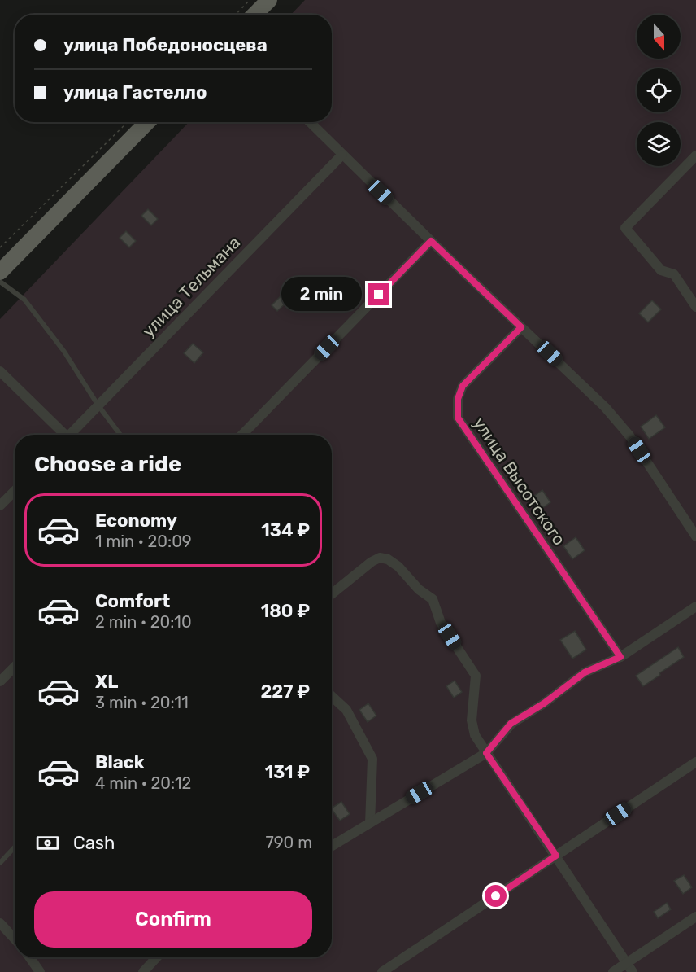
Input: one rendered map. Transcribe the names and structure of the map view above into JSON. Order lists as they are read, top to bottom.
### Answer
{
  "streets": {
    "street": ["улица Тельмана", "улица Высотского"]
  },
  "north": "bottom",
  "page": {
    "banner": ["улица Победоносцева", "улица Гастелло"],
    "bubble": "2 min",
    "heading": "Choose a ride",
    "list": [
      {
        "name": "Economy",
        "note": "1 min · 20:09",
        "value": "134 ₽"
      },
      {
        "name": "Comfort",
        "note": "2 min · 20:10",
        "value": "180 ₽"
      },
      {
        "name": "XL",
        "note": "3 min · 20:11",
        "value": "227 ₽"
      },
      {
        "name": "Black",
        "note": "4 min · 20:12",
        "value": "131 ₽"
      }
    ],
    "pay": ["Cash", "790 m"],
    "buttons": "Confirm"
  }
}
